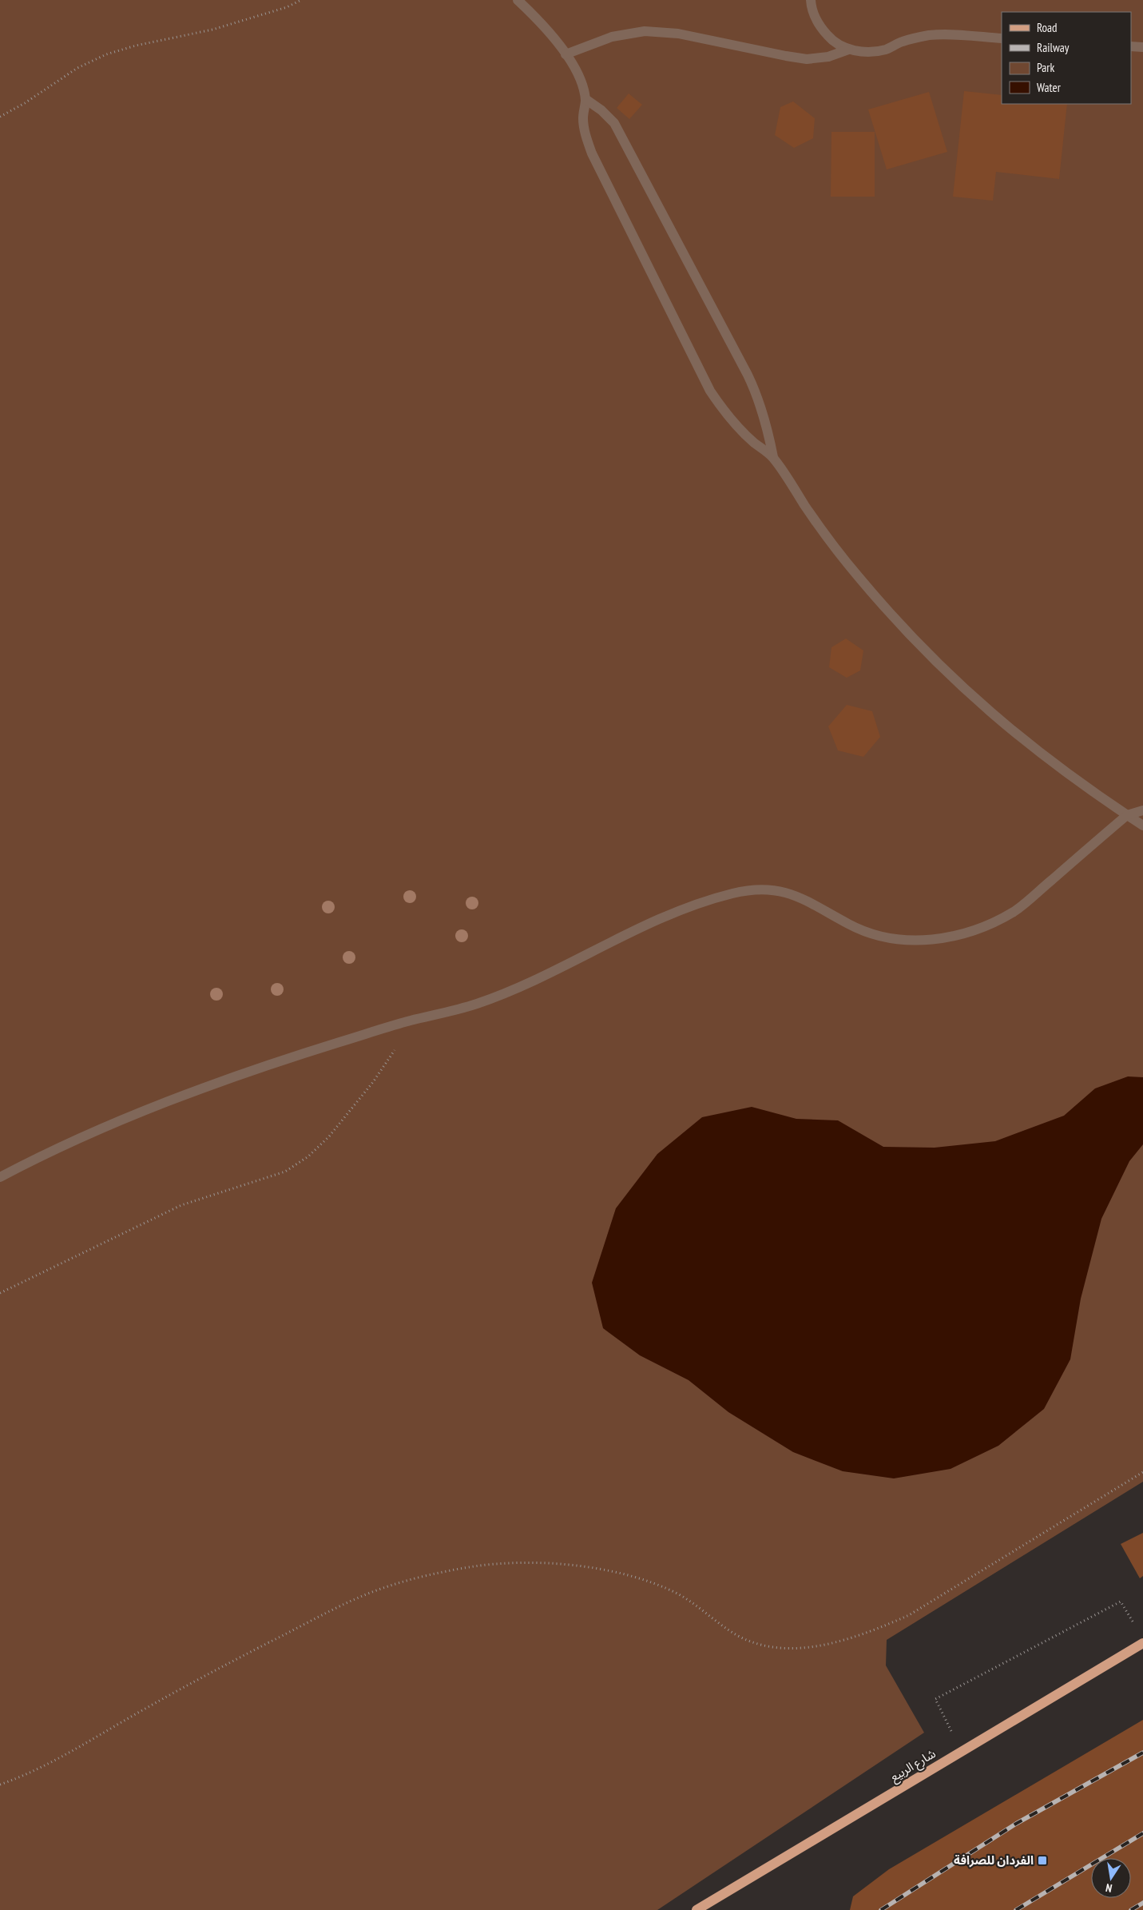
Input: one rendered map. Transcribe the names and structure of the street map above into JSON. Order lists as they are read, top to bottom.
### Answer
{
  "streets": {
    "main road": ["شارع الربيع"]
  },
  "places": {
    "transit": ["الفردان للصرافة"]
  },
  "legend": [
    "Road",
    "Railway",
    "Park",
    "Water"
  ],
  "north": "bottom"
}
